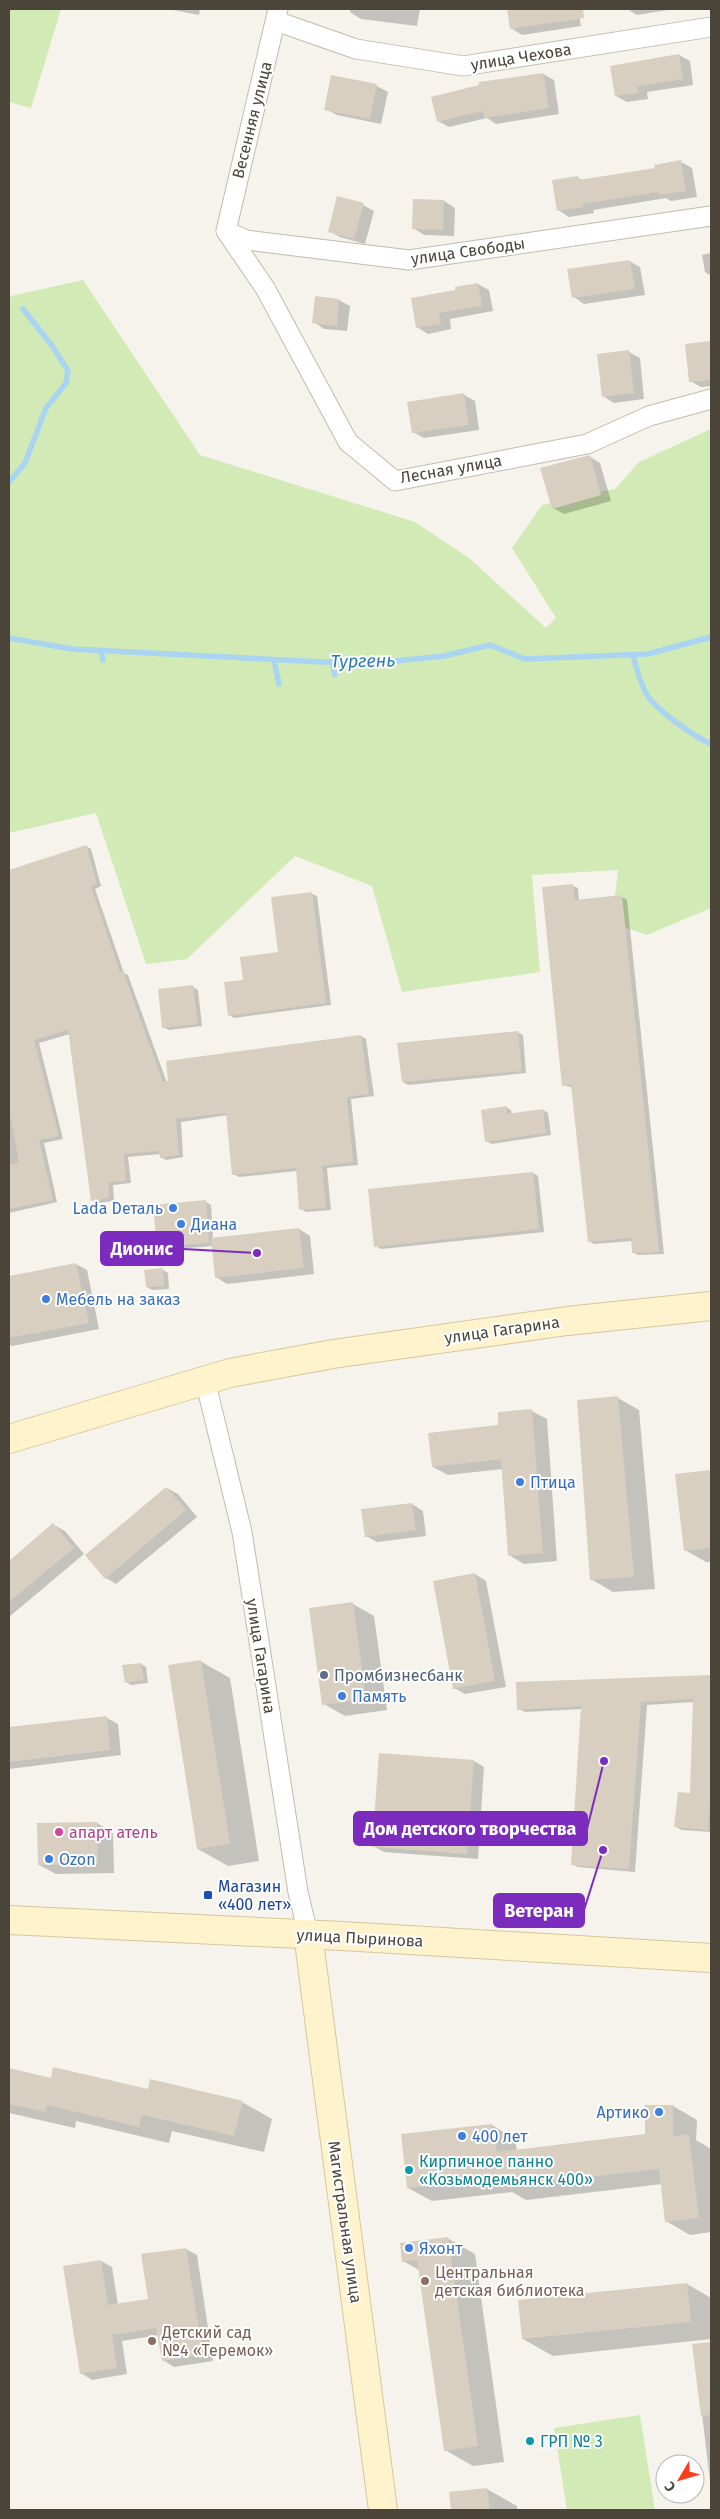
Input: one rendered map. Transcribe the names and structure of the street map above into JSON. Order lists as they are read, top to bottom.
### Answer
{
  "streets": {
    "street": [
      "улица Чехова",
      "Весенняя улица",
      "улица Свободы",
      "Лесная улица",
      "улица Гагарина",
      "улица Пыринова",
      "Магистральная улица"
    ]
  },
  "crossings": [
    ["улица Чехова", "Весенняя улица"],
    ["Весенняя улица", "улица Свободы"],
    ["Весенняя улица", "Лесная улица"],
    ["улица Свободы", "Лесная улица"],
    ["улица Гагарина", "улица Пыринова"],
    ["улица Гагарина", "Магистральная улица"],
    ["улица Пыринова", "Магистральная улица"]
  ],
  "water": ["Тургень"],
  "places": {
    "other": [
      "Lada Dеталь",
      "Диана",
      "Дионис",
      "Мебель на заказ",
      "Птица",
      "Промбизнесбанк",
      "Память",
      "Дом детского творчества",
      "апарт атель",
      "Ветеран",
      "Ozon",
      "Артико",
      "400 лет",
      "Кирпичное панно «Козьмодемьянск 400»",
      "Яхонт",
      "Центральная детская библиотека",
      "Детский сад №4 «Теремок»",
      "ГРП № 3"
    ],
    "transit": ["Магазин «400 лет»"]
  },
  "north": "bottom left"
}
